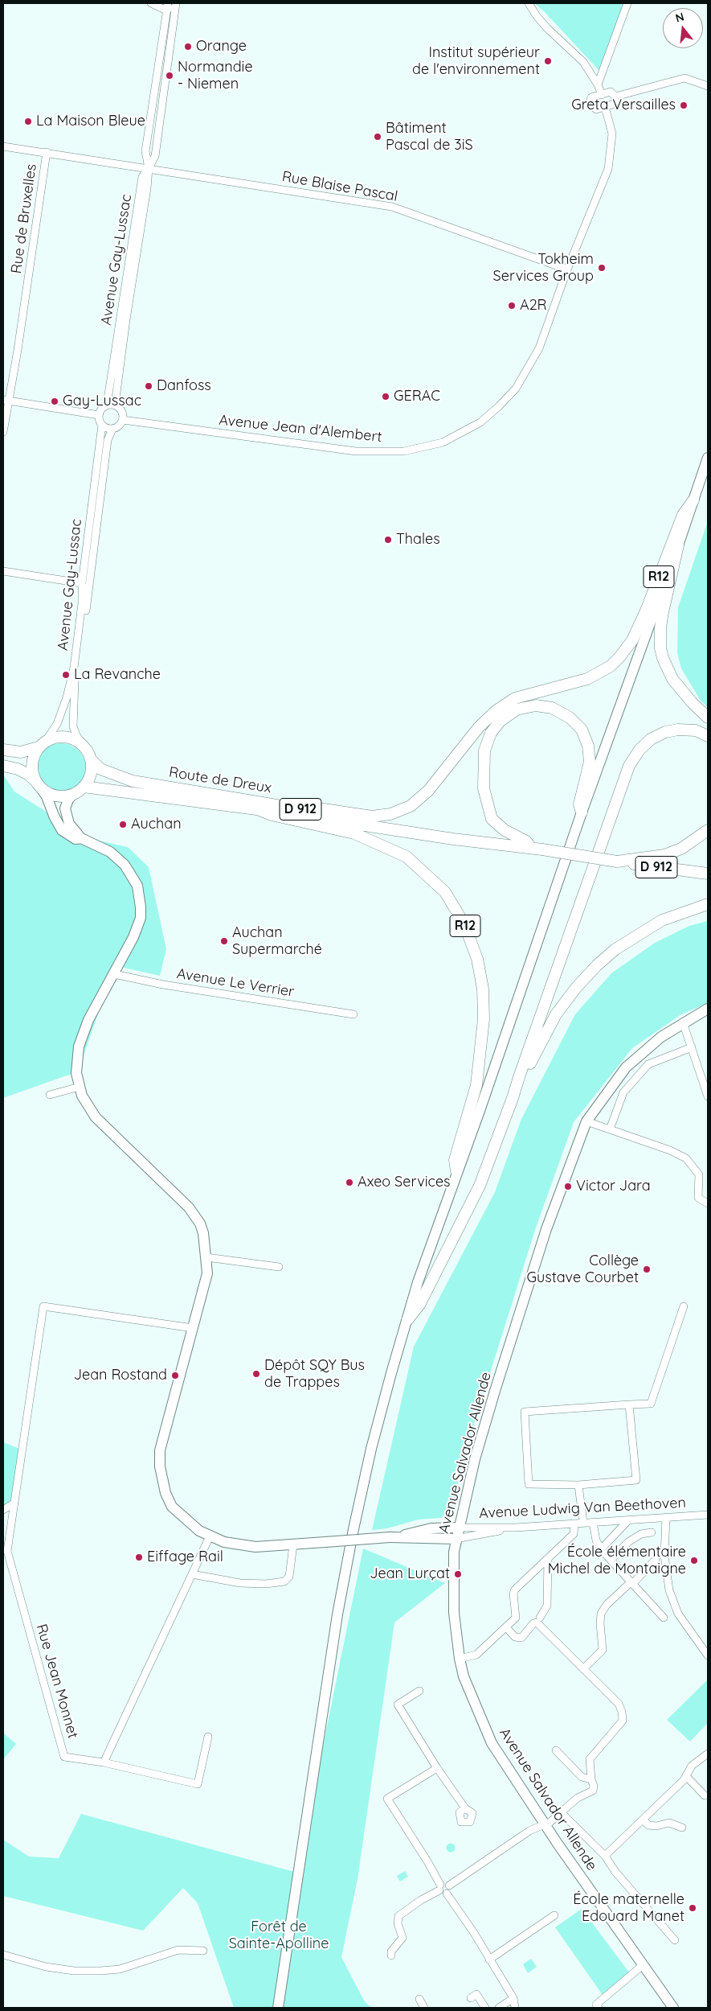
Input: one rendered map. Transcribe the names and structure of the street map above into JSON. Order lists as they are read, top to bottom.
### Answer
{
  "streets": {
    "main road": ["R12", "Route de Dreux", "D 912"],
    "street": [
      "Rue Blaise Pascal",
      "Rue de Bruxelles",
      "Avenue Gay-Lussac",
      "Avenue Jean d'Alembert",
      "Avenue Le Verrier",
      "Avenue Salvador Allende",
      "Avenue Ludwig Van Beethoven",
      "Rue Jean Monnet"
    ]
  },
  "crossings": [
    ["Rue Blaise Pascal", "Rue de Bruxelles"],
    ["Rue Blaise Pascal", "Avenue Gay-Lussac"],
    ["Rue Blaise Pascal", "Avenue Jean d'Alembert"],
    ["Avenue Gay-Lussac", "Avenue Jean d'Alembert"],
    ["Avenue Gay-Lussac", "Route de Dreux"],
    ["R12", "Route de Dreux"],
    ["Avenue Salvador Allende", "Avenue Ludwig Van Beethoven"]
  ],
  "parks": ["Forêt de Sainte-Apolline"],
  "places": [
    "Orange",
    "Institut supérieur de l'environnement",
    "Normandie - Niemen",
    "Greta Versailles",
    "La Maison Bleue",
    "Bâtiment Pascal de 3iS",
    "Tokheim Services Group",
    "A2R",
    "Danfoss",
    "GERAC",
    "Gay-Lussac",
    "Thales",
    "La Revanche",
    "Auchan",
    "Auchan Supermarché",
    "Axeo Services",
    "Victor Jara",
    "Collège Gustave Courbet",
    "Dépôt SQY Bus de Trappes",
    "Jean Rostand",
    "Eiffage Rail",
    "École élémentaire Michel de Montaigne",
    "Jean Lurçat",
    "École maternelle Edouard Manet"
  ],
  "north": "top"
}
